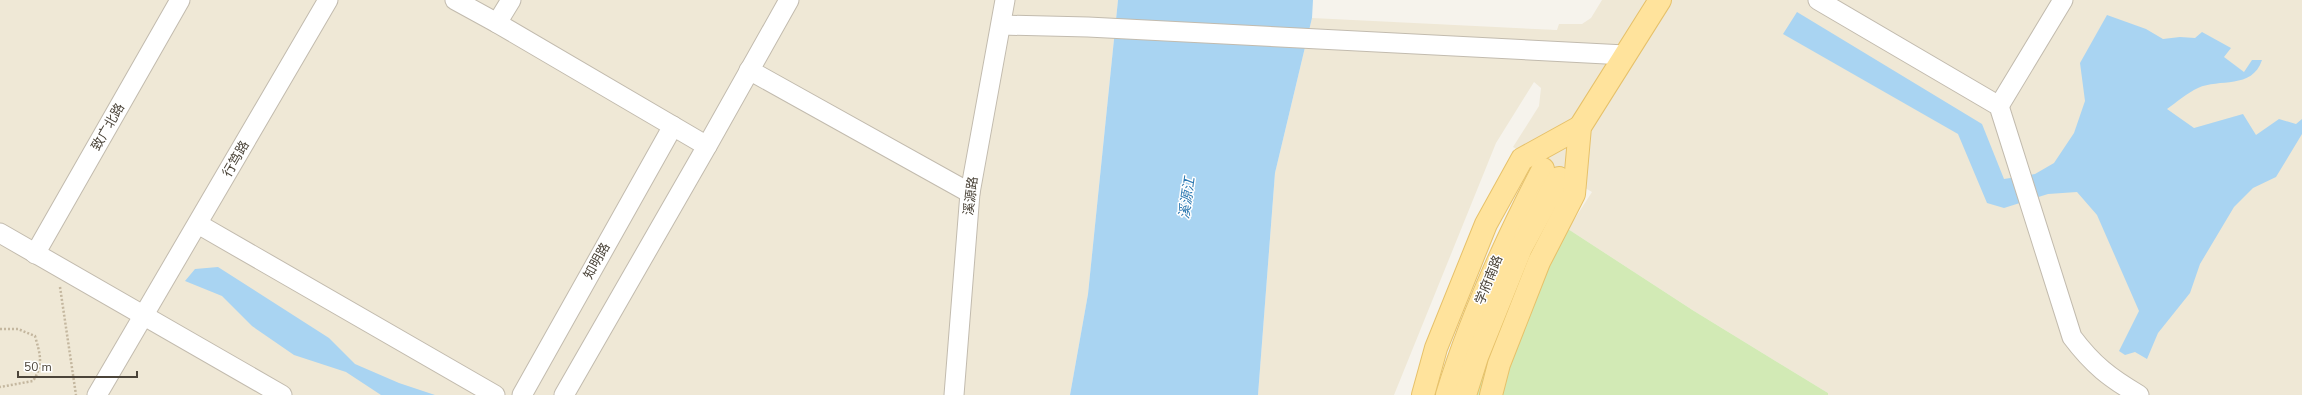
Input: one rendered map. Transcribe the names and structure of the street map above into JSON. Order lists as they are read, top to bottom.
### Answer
{
  "streets": {
    "main road": ["学府南路"],
    "street": [
      "致广北路",
      "行笃路",
      "溪源路",
      "知明路"
    ]
  },
  "water": ["溪源江"],
  "scale_bar": "50 m"
}
